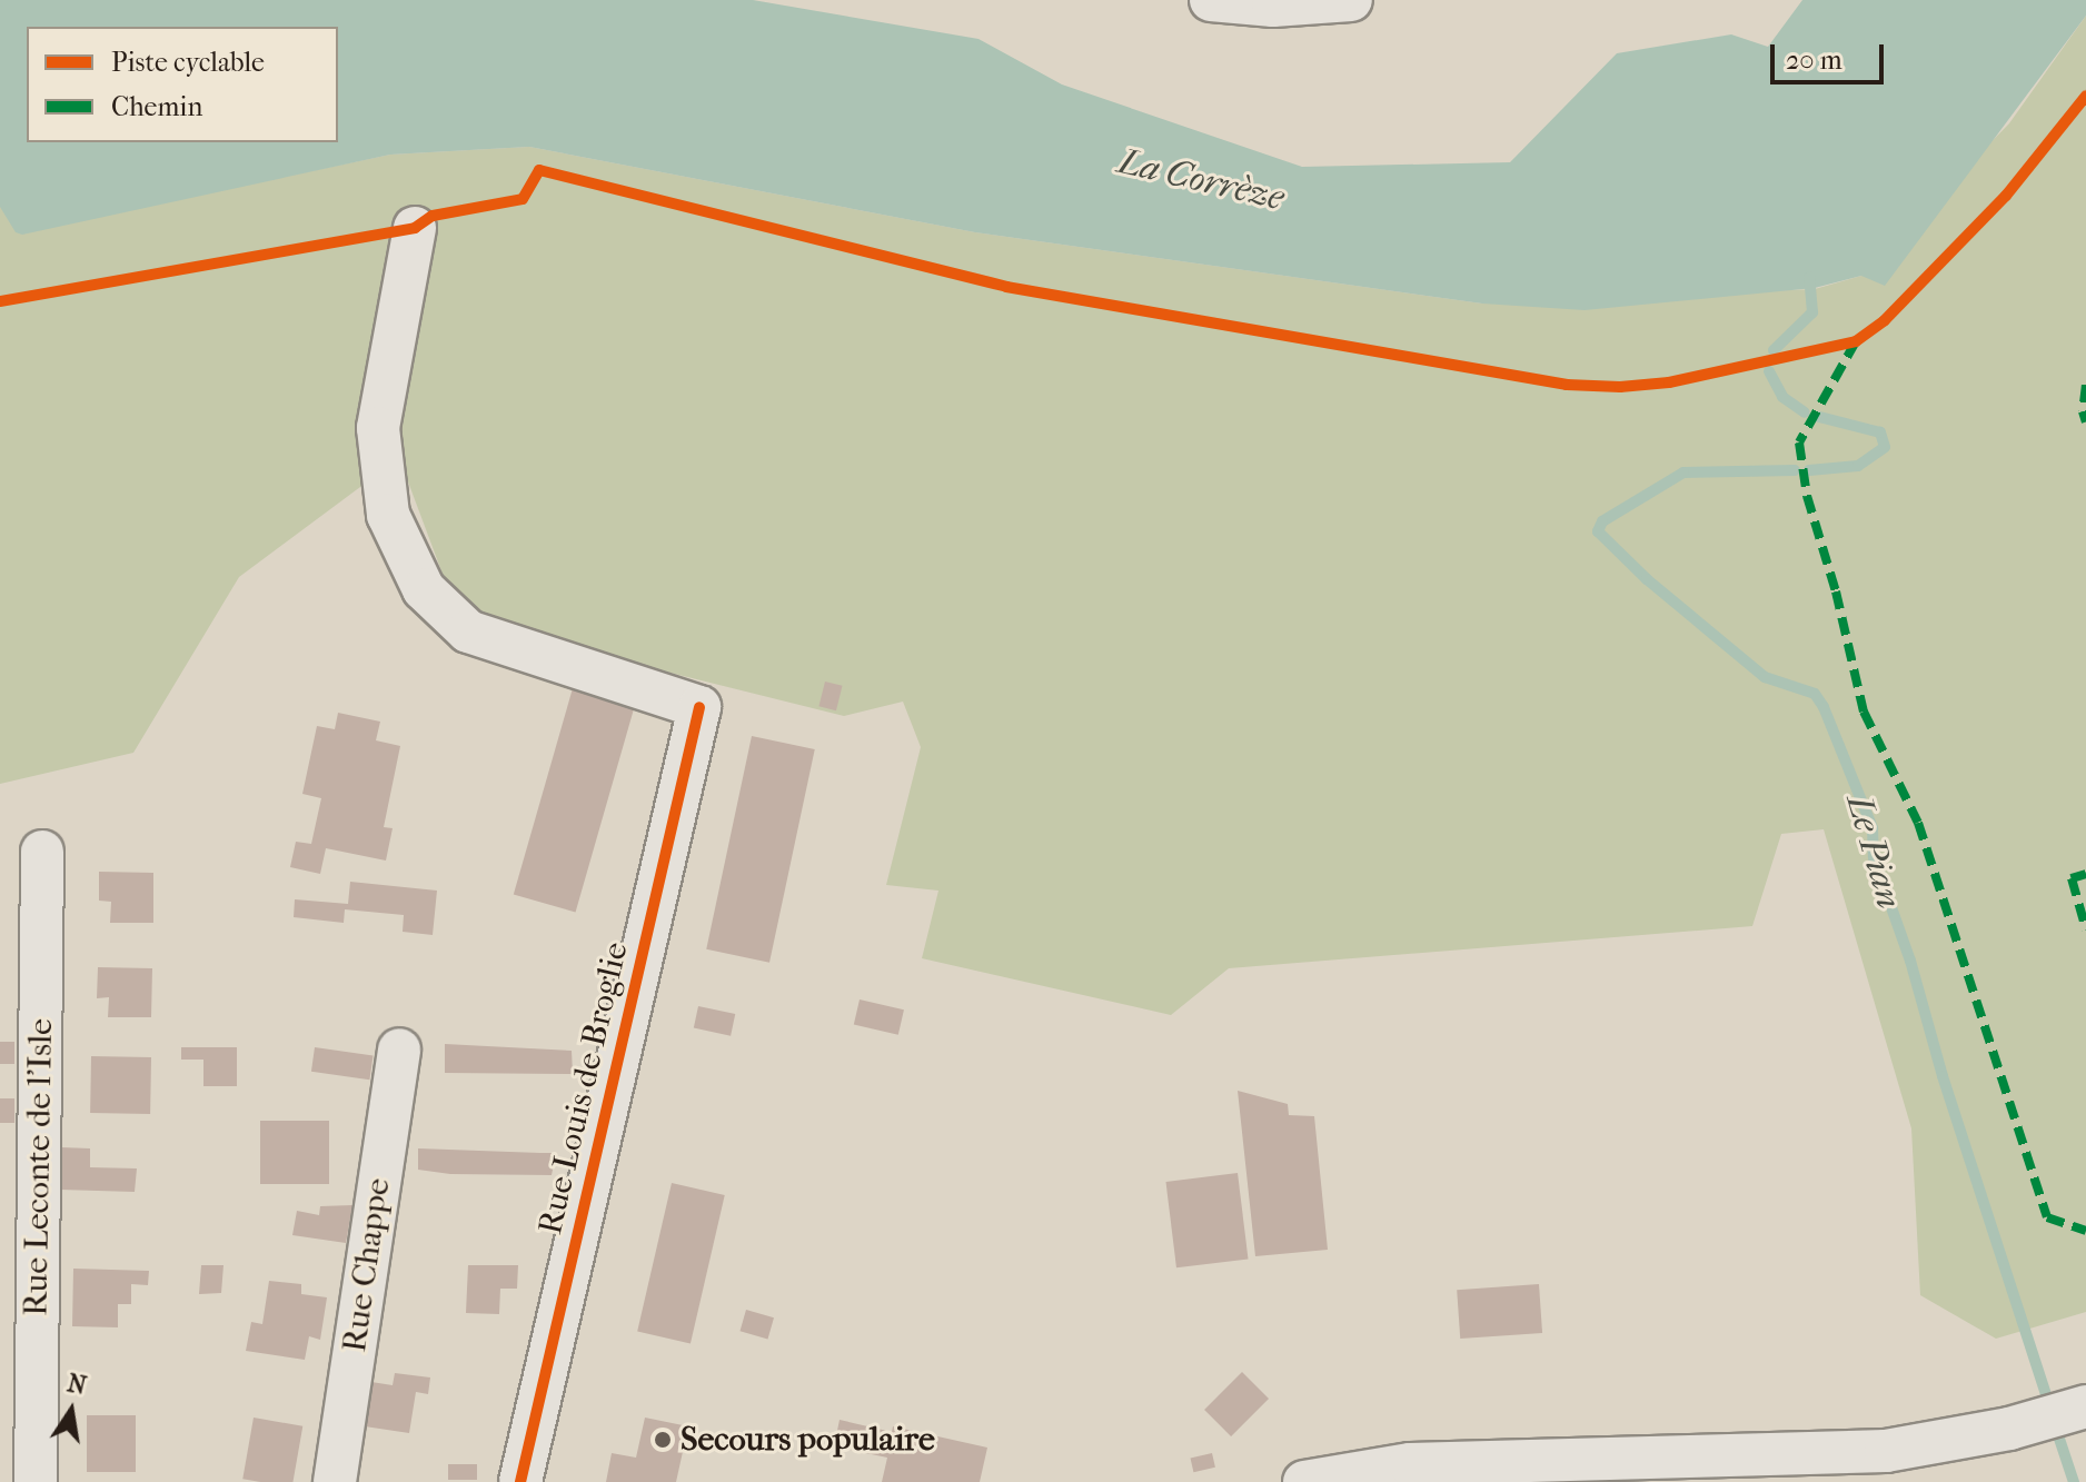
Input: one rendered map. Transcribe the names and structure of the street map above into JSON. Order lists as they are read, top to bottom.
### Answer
{
  "streets": {
    "street": ["Rue Louis de Broglie", "Rue Leconte de l'Isle", "Rue Chappe"]
  },
  "water": ["La Corrèze", "Le Pian"],
  "places": ["Secours populaire"],
  "legend": ["Piste cyclable", "Chemin"],
  "scale_bar": "20 m",
  "north": "top"
}
